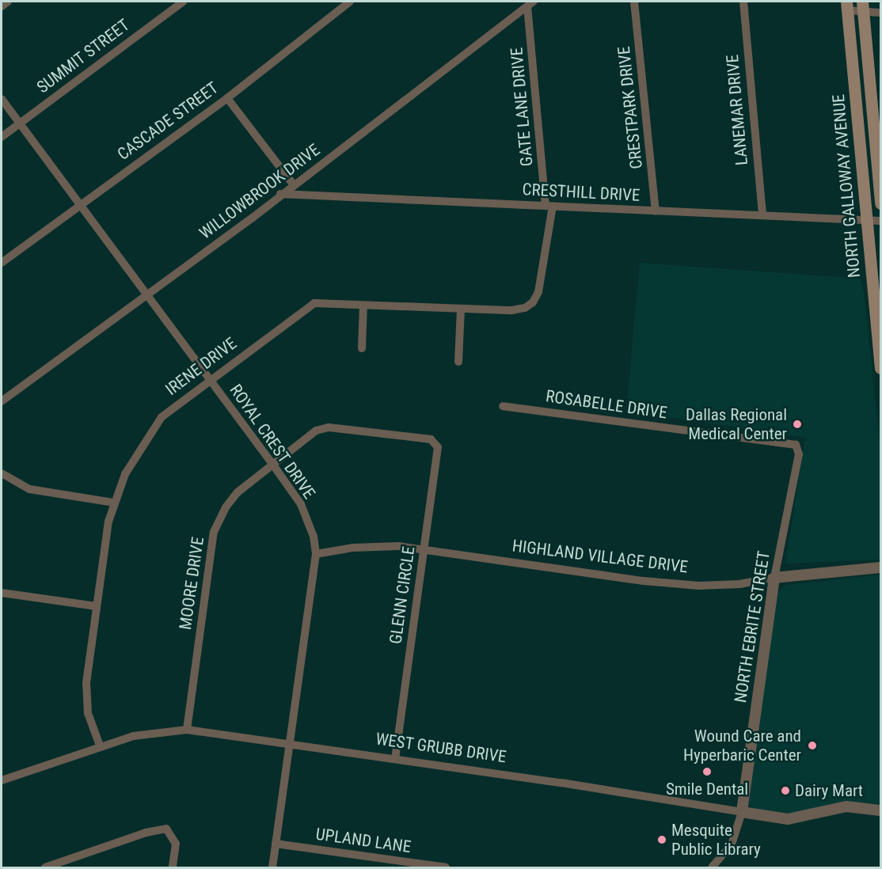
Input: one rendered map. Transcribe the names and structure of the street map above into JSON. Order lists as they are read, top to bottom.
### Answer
{
  "streets": {
    "main road": ["NORTH GALLOWAY AVENUE"],
    "street": [
      "SUMMIT STREET",
      "GATE LANE DRIVE",
      "CRESTPARK DRIVE",
      "LANEMAR DRIVE",
      "CASCADE STREET",
      "WILLOWBROOK DRIVE",
      "CRESTHILL DRIVE",
      "IRENE DRIVE",
      "ROSABELLE DRIVE",
      "ROYAL CREST DRIVE",
      "HIGHLAND VILLAGE DRIVE",
      "MOORE DRIVE",
      "GLENN CIRCLE",
      "NORTH EBRITE STREET",
      "WEST GRUBB DRIVE",
      "UPLAND LANE"
    ]
  },
  "crossings": [
    ["SUMMIT STREET", "ROYAL CREST DRIVE"],
    ["GATE LANE DRIVE", "WILLOWBROOK DRIVE"],
    ["GATE LANE DRIVE", "CRESTHILL DRIVE"],
    ["GATE LANE DRIVE", "IRENE DRIVE"],
    ["CRESTPARK DRIVE", "CRESTHILL DRIVE"],
    ["LANEMAR DRIVE", "CRESTHILL DRIVE"],
    ["CASCADE STREET", "ROYAL CREST DRIVE"],
    ["NORTH GALLOWAY AVENUE", "CRESTHILL DRIVE"],
    ["WILLOWBROOK DRIVE", "CRESTHILL DRIVE"],
    ["WILLOWBROOK DRIVE", "ROYAL CREST DRIVE"],
    ["IRENE DRIVE", "ROYAL CREST DRIVE"],
    ["IRENE DRIVE", "WEST GRUBB DRIVE"],
    ["ROSABELLE DRIVE", "NORTH EBRITE STREET"],
    ["ROYAL CREST DRIVE", "HIGHLAND VILLAGE DRIVE"],
    ["ROYAL CREST DRIVE", "MOORE DRIVE"],
    ["ROYAL CREST DRIVE", "WEST GRUBB DRIVE"],
    ["ROYAL CREST DRIVE", "UPLAND LANE"],
    ["HIGHLAND VILLAGE DRIVE", "GLENN CIRCLE"],
    ["HIGHLAND VILLAGE DRIVE", "NORTH EBRITE STREET"],
    ["MOORE DRIVE", "GLENN CIRCLE"],
    ["MOORE DRIVE", "WEST GRUBB DRIVE"],
    ["GLENN CIRCLE", "WEST GRUBB DRIVE"],
    ["NORTH EBRITE STREET", "WEST GRUBB DRIVE"]
  ],
  "places": [
    "Dallas Regional Medical Center",
    "Wound Care and Hyperbaric Center",
    "Smile Dental",
    "Dairy Mart",
    "Mesquite Public Library"
  ]
}
